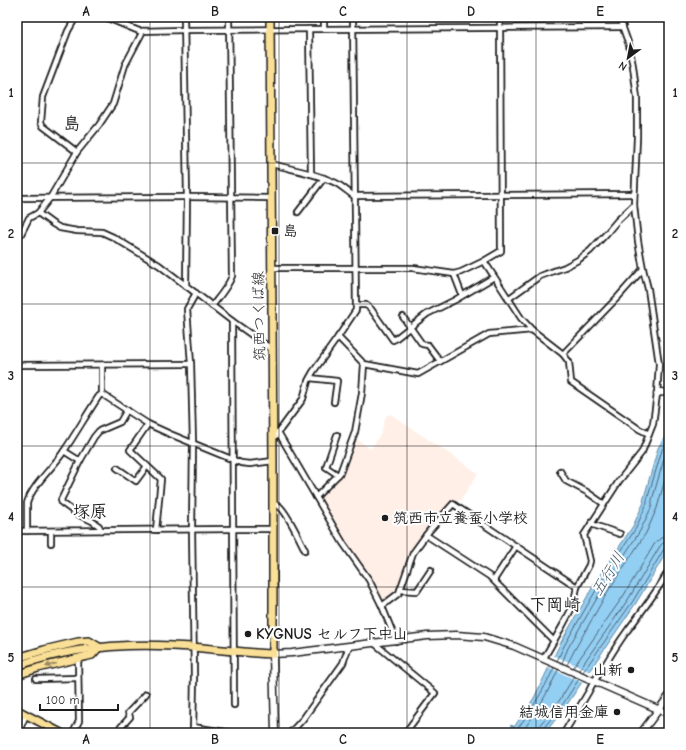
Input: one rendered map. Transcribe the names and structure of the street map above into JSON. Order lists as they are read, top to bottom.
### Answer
{
  "streets": {
    "main road": ["筑西つくば線"]
  },
  "districts": ["島", "塚原", "下岡崎"],
  "water": ["五行川"],
  "places": {
    "transit": ["島"],
    "other": [
      "筑西市立養蚕小学校",
      "KYGNUS セルフ下中山",
      "山新",
      "結城信用金庫"
    ]
  },
  "scale_bar": "100 m",
  "north": "bottom left",
  "grid": {
    "columns": [
      "A",
      "B",
      "C",
      "D",
      "E"
    ],
    "rows": [
      "1",
      "2",
      "3",
      "4",
      "5"
    ]
  }
}
